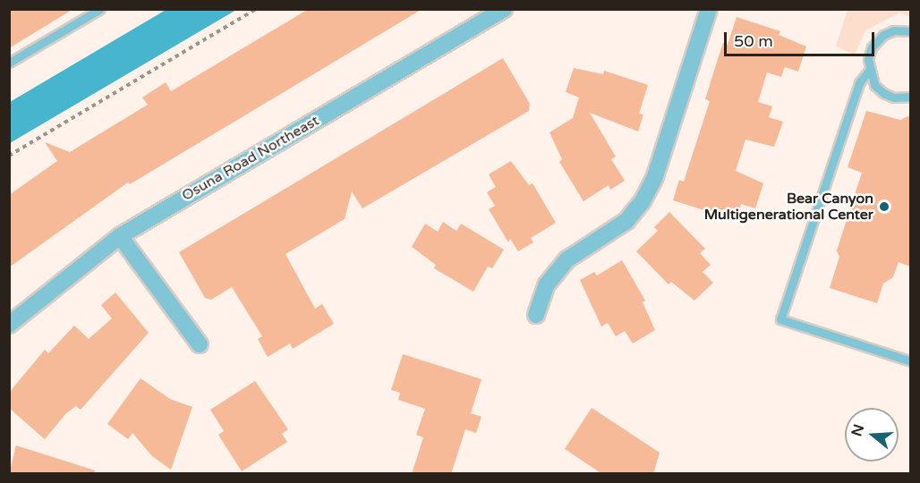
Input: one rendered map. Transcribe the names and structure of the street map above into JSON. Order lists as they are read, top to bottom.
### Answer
{
  "streets": {
    "street": ["Osuna Road Northeast"]
  },
  "places": ["Bear Canyon Multigenerational Center"],
  "scale_bar": "50 m",
  "north": "left"
}
